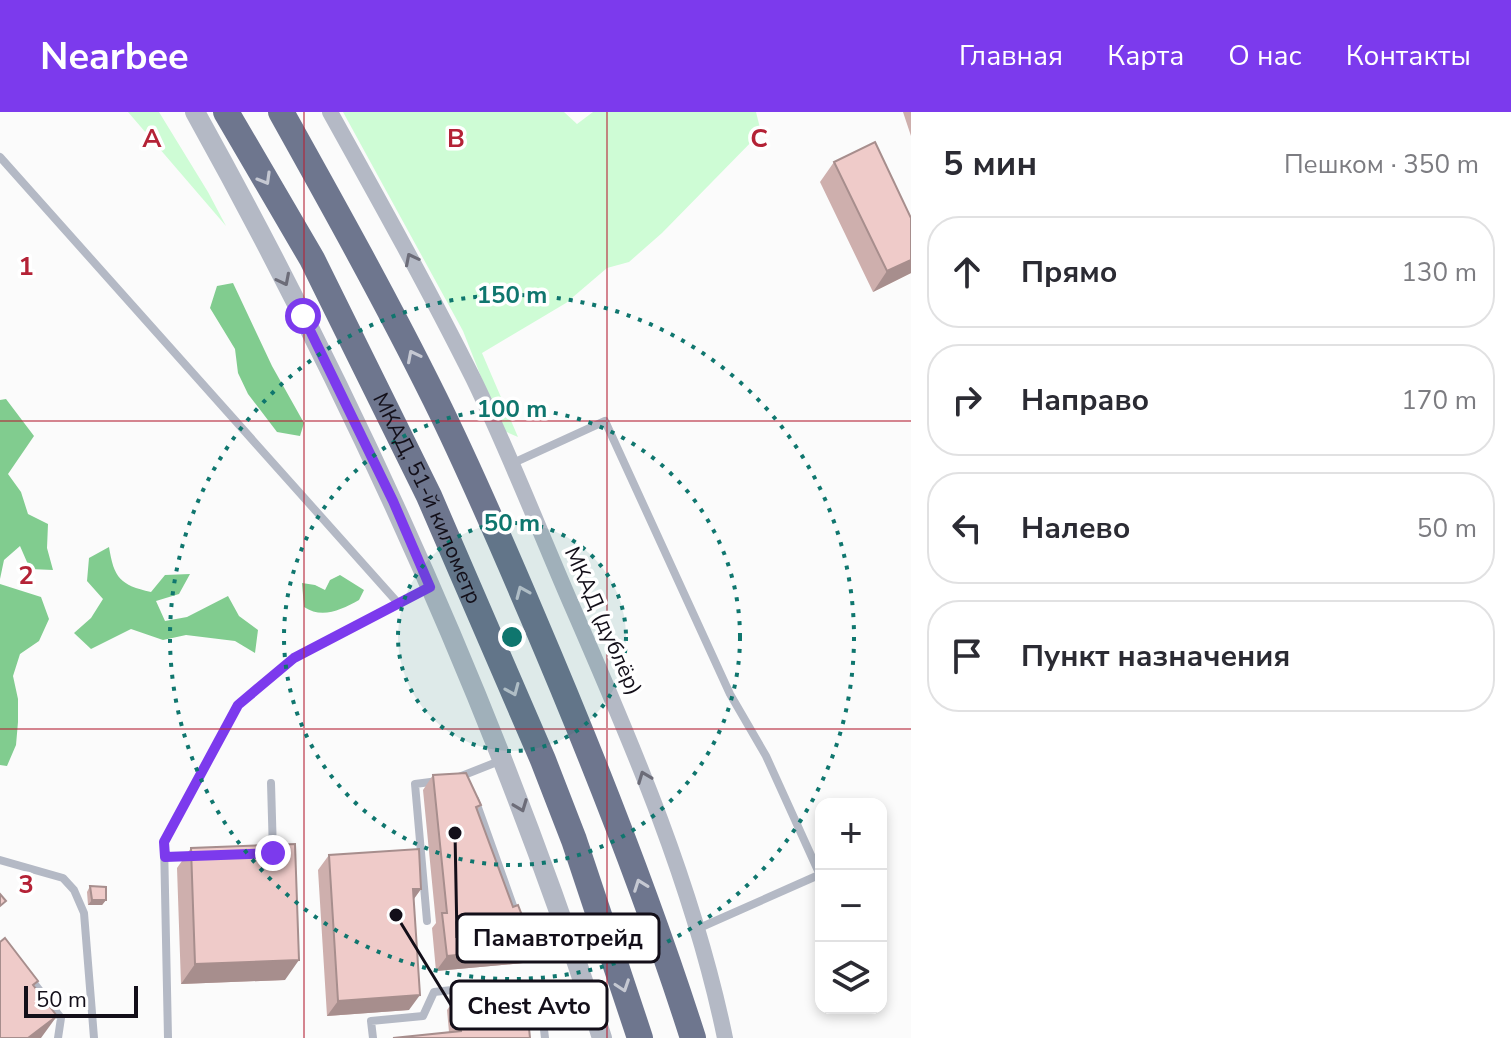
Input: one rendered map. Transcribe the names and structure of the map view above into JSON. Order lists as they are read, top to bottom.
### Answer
{
  "streets": {
    "highway": ["МКАД, 51-й километр"],
    "street": ["МКАД (дублёр)"]
  },
  "places": ["Памавтотрейд", "Chest Avto"],
  "scale_bar": "50 m",
  "page": {
    "header": "Nearbee",
    "nav": [
      "Главная",
      "Карта",
      "О нас",
      "Контакты"
    ],
    "heading": ["5 мин", "Пешком · 350 m"],
    "list": [
      ["Прямо", "130 m"],
      ["Направо", "170 m"],
      ["Налево", "50 m"],
      "Пункт назначения"
    ],
    "map_buttons": ["+", "−"],
    "scale": "50 m"
  },
  "grid": {
    "columns": ["A", "B", "C"],
    "rows": ["1", "2", "3"]
  },
  "rings": ["150 m", "100 m", "50 m"]
}
